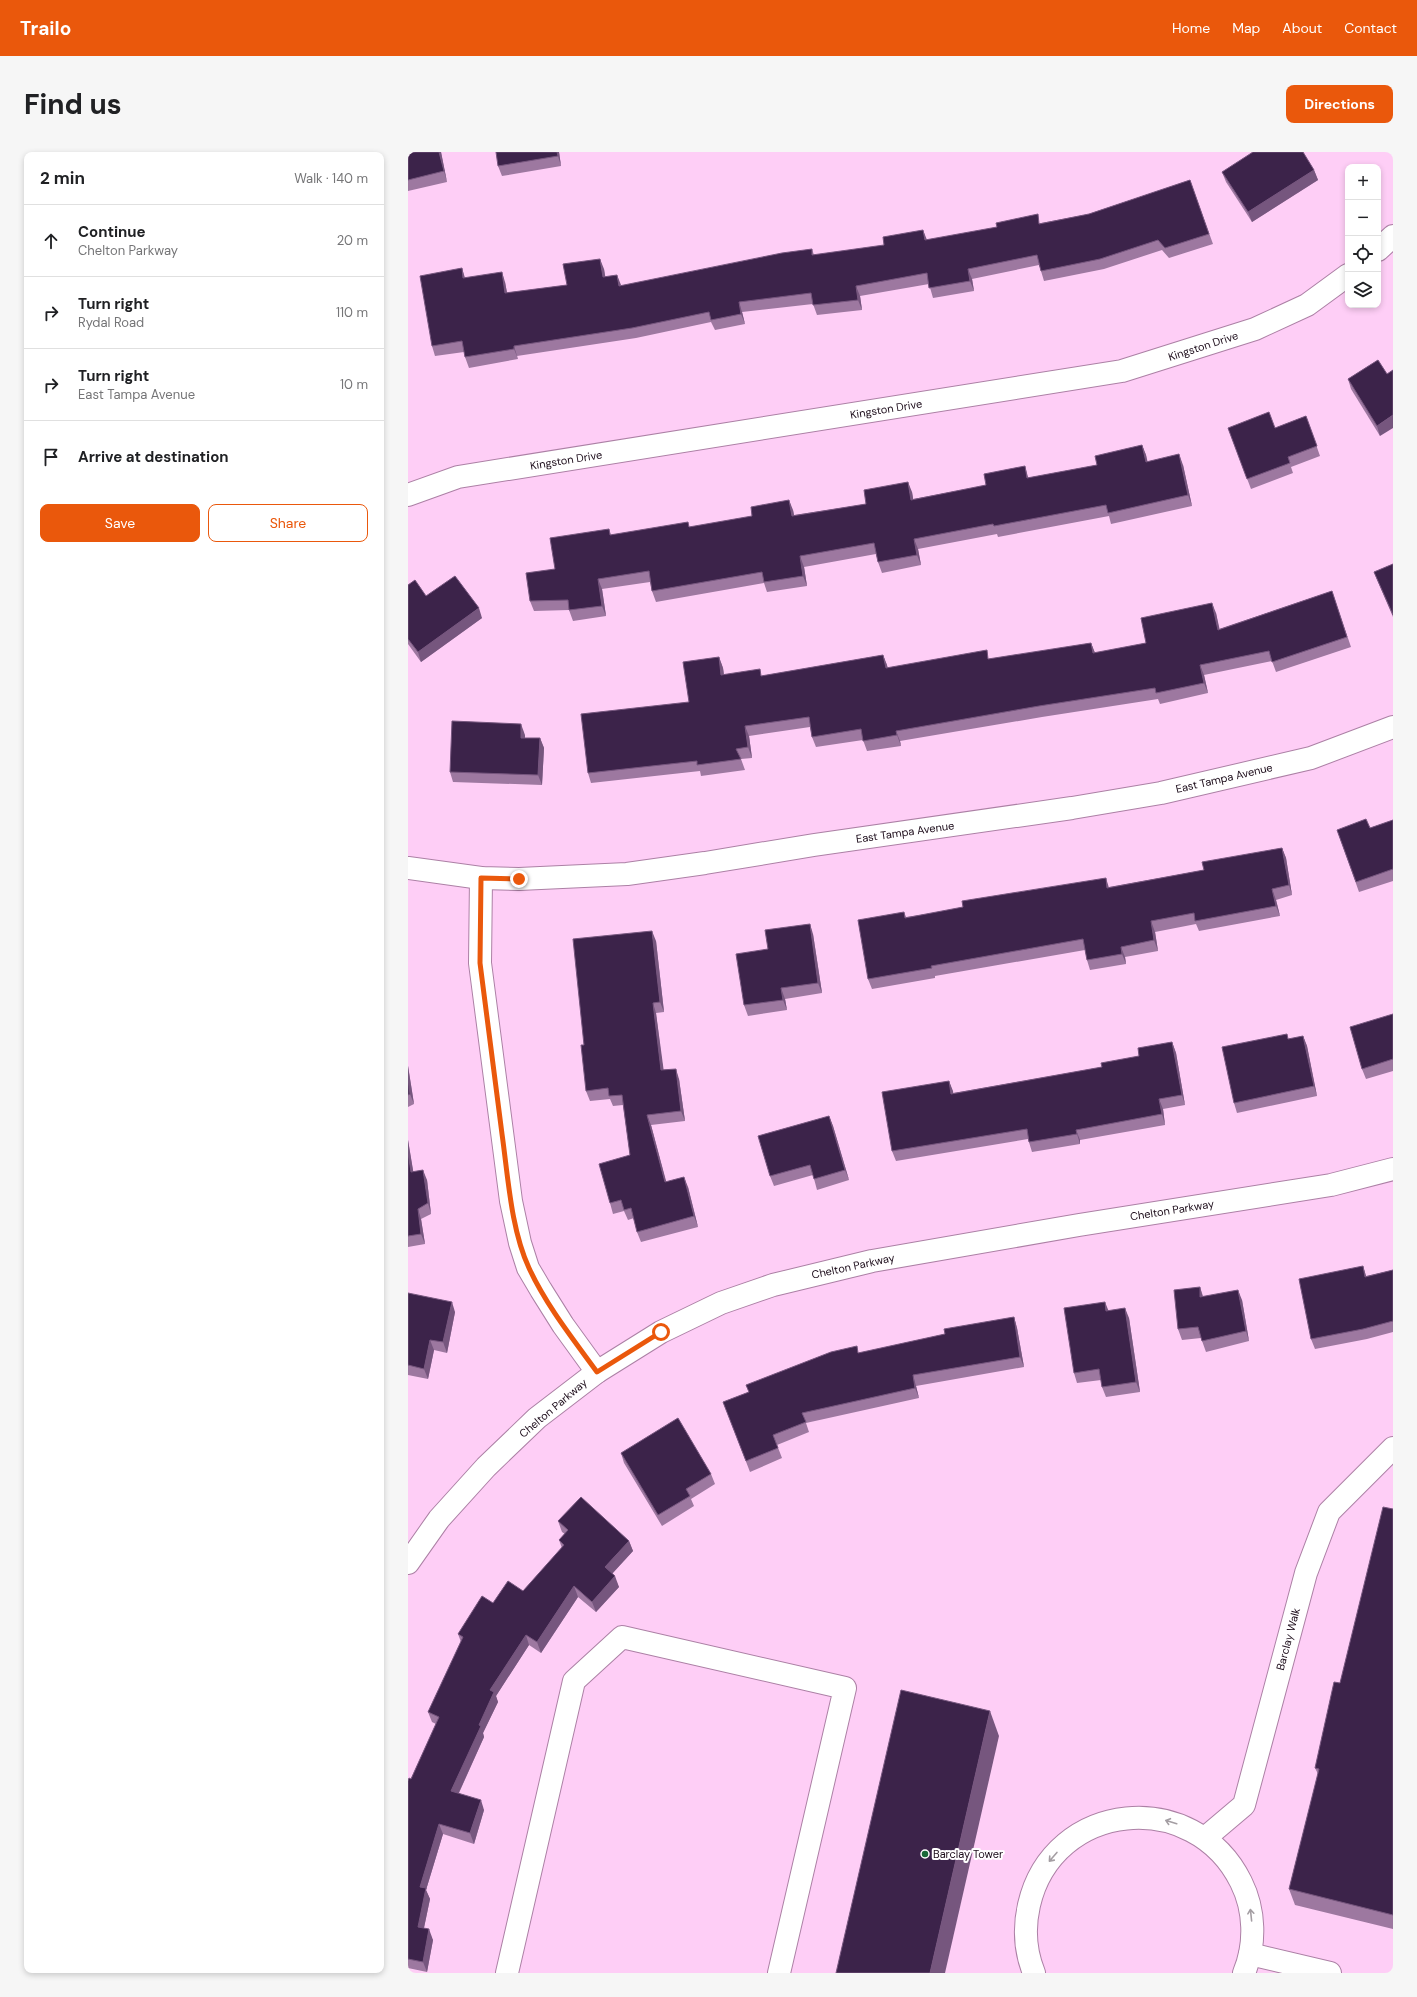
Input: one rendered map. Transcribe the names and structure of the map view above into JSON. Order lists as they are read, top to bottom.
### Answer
{
  "streets": {
    "street": [
      "Kingston Drive",
      "East Tampa Avenue",
      "Chelton Parkway",
      "Barclay Walk"
    ]
  },
  "places": ["Barclay Tower"],
  "page": {
    "header": "Trailo",
    "nav": [
      "Home",
      "Map",
      "About",
      "Contact"
    ],
    "buttons": [
      "Directions",
      ["Save", "Share"]
    ],
    "title": "Find us",
    "heading": ["2 min", "Walk · 140 m"],
    "map_buttons": ["+", "−"],
    "list": [
      ["Continue", "Chelton Parkway", "20 m"],
      ["Turn right", "Rydal Road", "110 m"],
      ["Turn right", "East Tampa Avenue", "10 m"],
      "Arrive at destination"
    ]
  }
}
